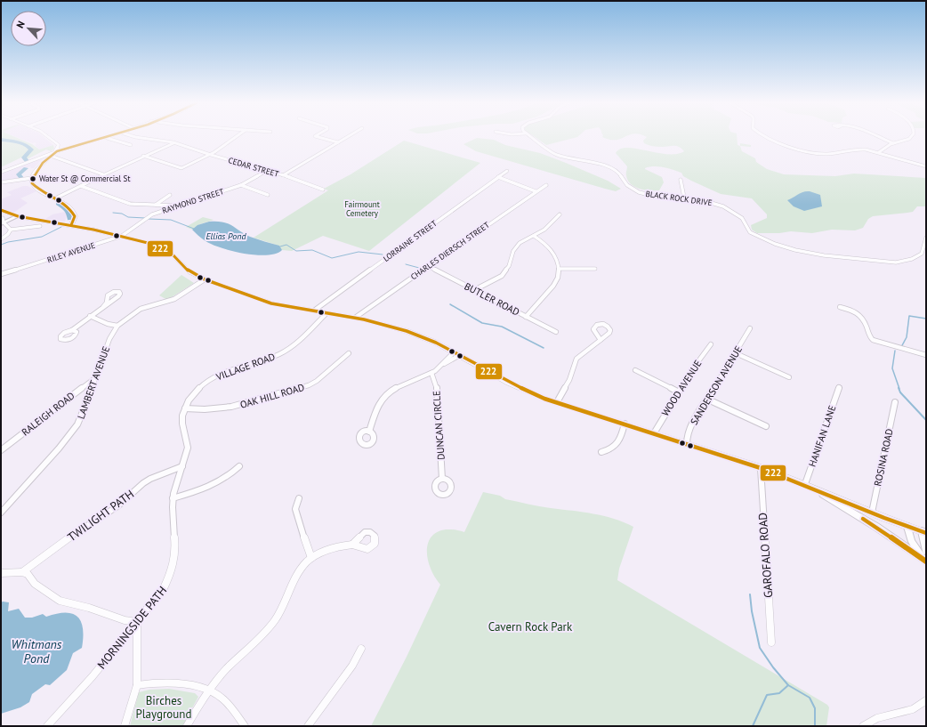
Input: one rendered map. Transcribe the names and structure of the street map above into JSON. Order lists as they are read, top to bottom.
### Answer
{
  "streets": {
    "street": [
      "CEDAR STREET",
      "BLACK ROCK DRIVE",
      "RAYMOND STREET",
      "LORRAINE STREET",
      "CHARLES DIERSCH STREET",
      "RILEY AVENUE",
      "BUTLER ROAD",
      "VILLAGE ROAD",
      "LAMBERT AVENUE",
      "SANDERSON AVENUE",
      "WOOD AVENUE",
      "OAK HILL ROAD",
      "RALEIGH ROAD",
      "DUNCAN CIRCLE",
      "HANIFAN LANE",
      "ROSINA ROAD",
      "TWILIGHT PATH",
      "GAROFALO ROAD",
      "MORNINGSIDE PATH"
    ]
  },
  "crossings": [
    ["CEDAR STREET", "RAYMOND STREET"],
    ["RAYMOND STREET", "RILEY AVENUE"],
    ["CHARLES DIERSCH STREET", "BUTLER ROAD"],
    ["VILLAGE ROAD", "OAK HILL ROAD"],
    ["VILLAGE ROAD", "MORNINGSIDE PATH"],
    ["LAMBERT AVENUE", "RALEIGH ROAD"],
    ["OAK HILL ROAD", "MORNINGSIDE PATH"],
    ["TWILIGHT PATH", "MORNINGSIDE PATH"]
  ],
  "water": ["Ellias Pond", "Whitmans Pond"],
  "parks": ["Fairmount Cemetery", "Cavern Rock Park", "Birches Playground"],
  "places": ["Water St @ Commercial St"],
  "lines": ["transit line 222"],
  "north": "top left"
}
